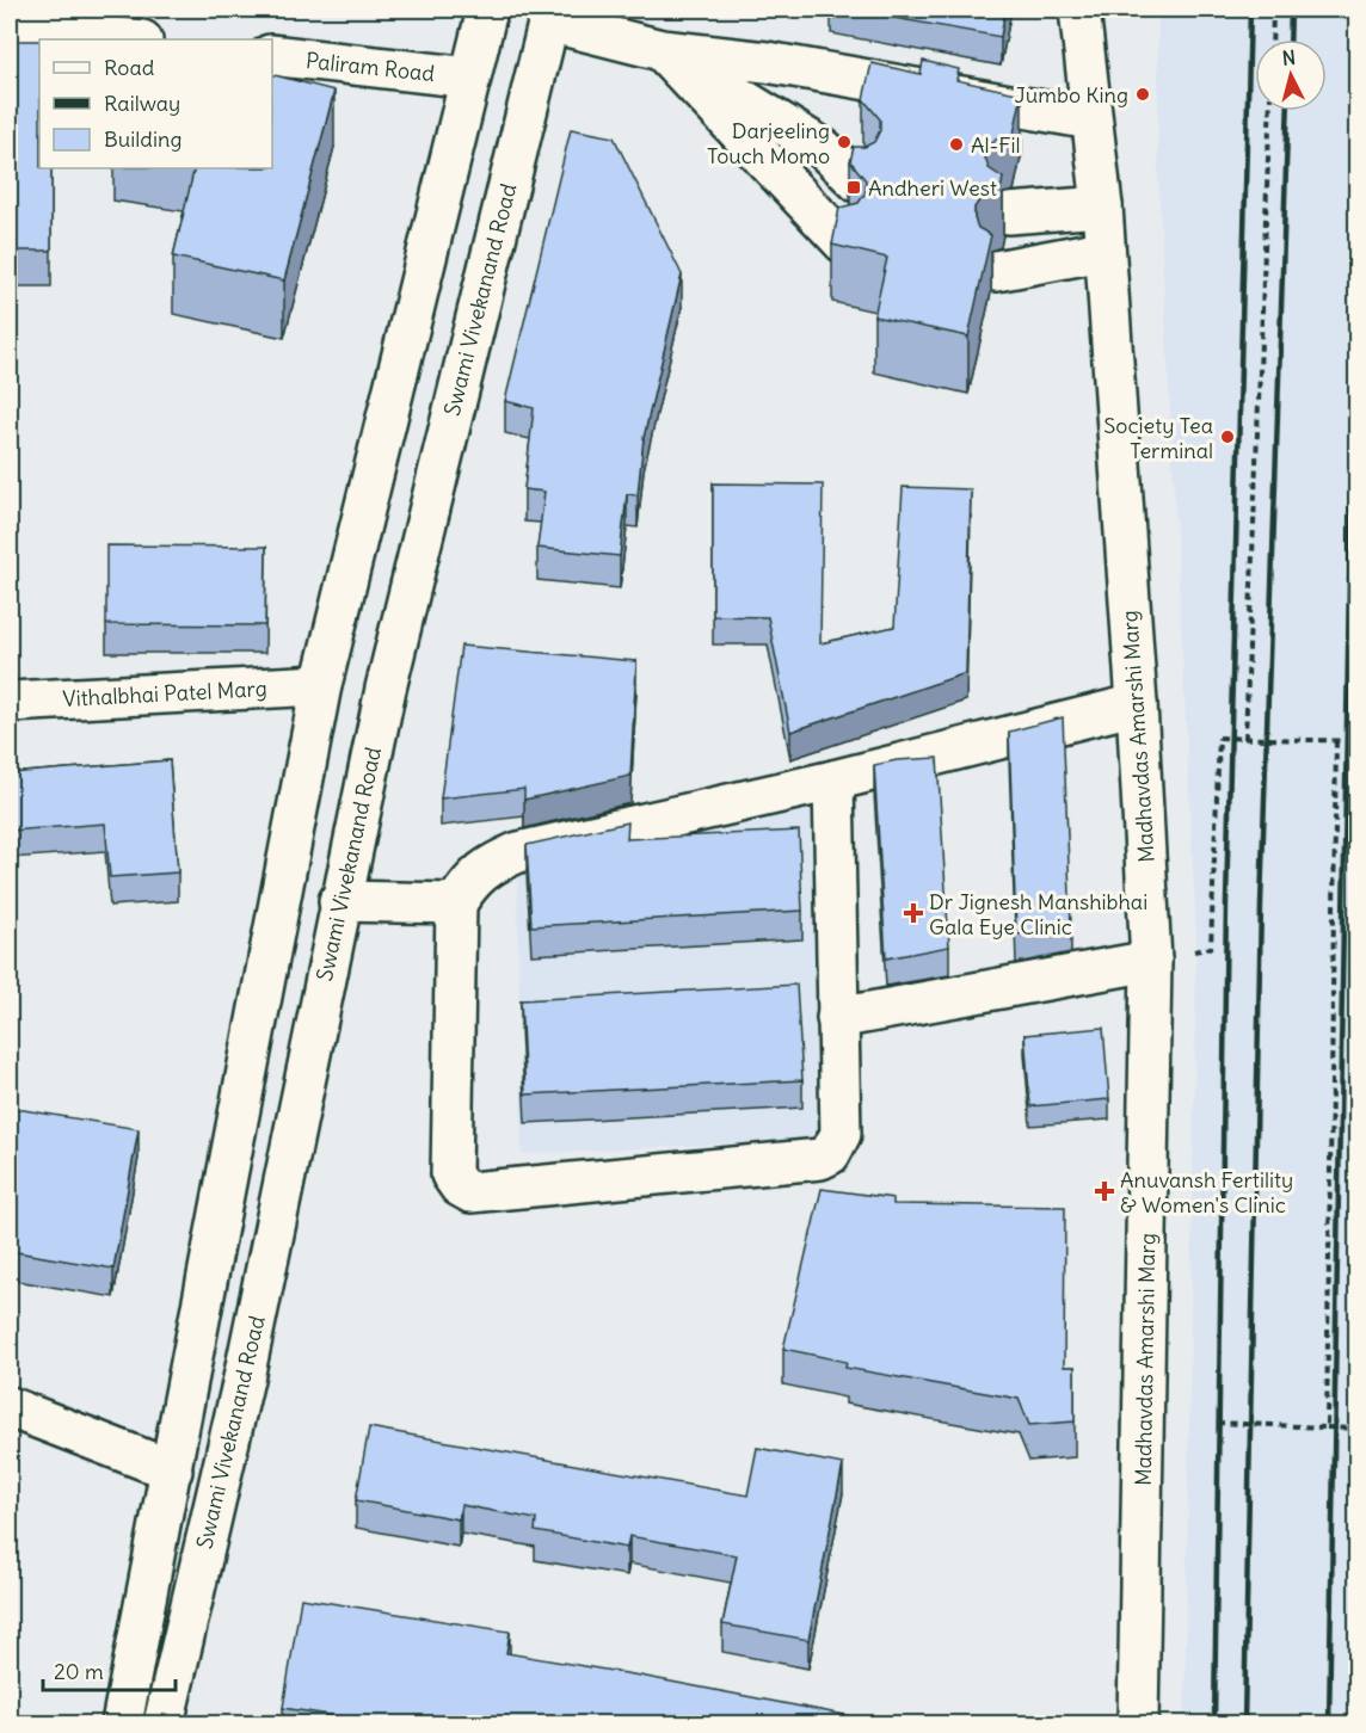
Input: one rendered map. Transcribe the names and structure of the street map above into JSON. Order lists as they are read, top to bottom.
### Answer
{
  "streets": {
    "street": [
      "Paliram Road",
      "Swami Vivekanand Road",
      "Vithalbhai Patel Marg",
      "Madhavdas Amarshi Marg"
    ]
  },
  "places": {
    "other": [
      "Jumbo King",
      "Darjeeling Touch Momo",
      "Al-Fil",
      "Society Tea Terminal"
    ],
    "transit": ["Andheri West"],
    "health": ["Dr Jignesh Manshibhai Gala Eye Clinic", "Anuvansh Fertility & Women's Clinic"]
  },
  "legend": ["Road", "Railway", "Building"],
  "scale_bar": "20 m",
  "north": "top"
}
